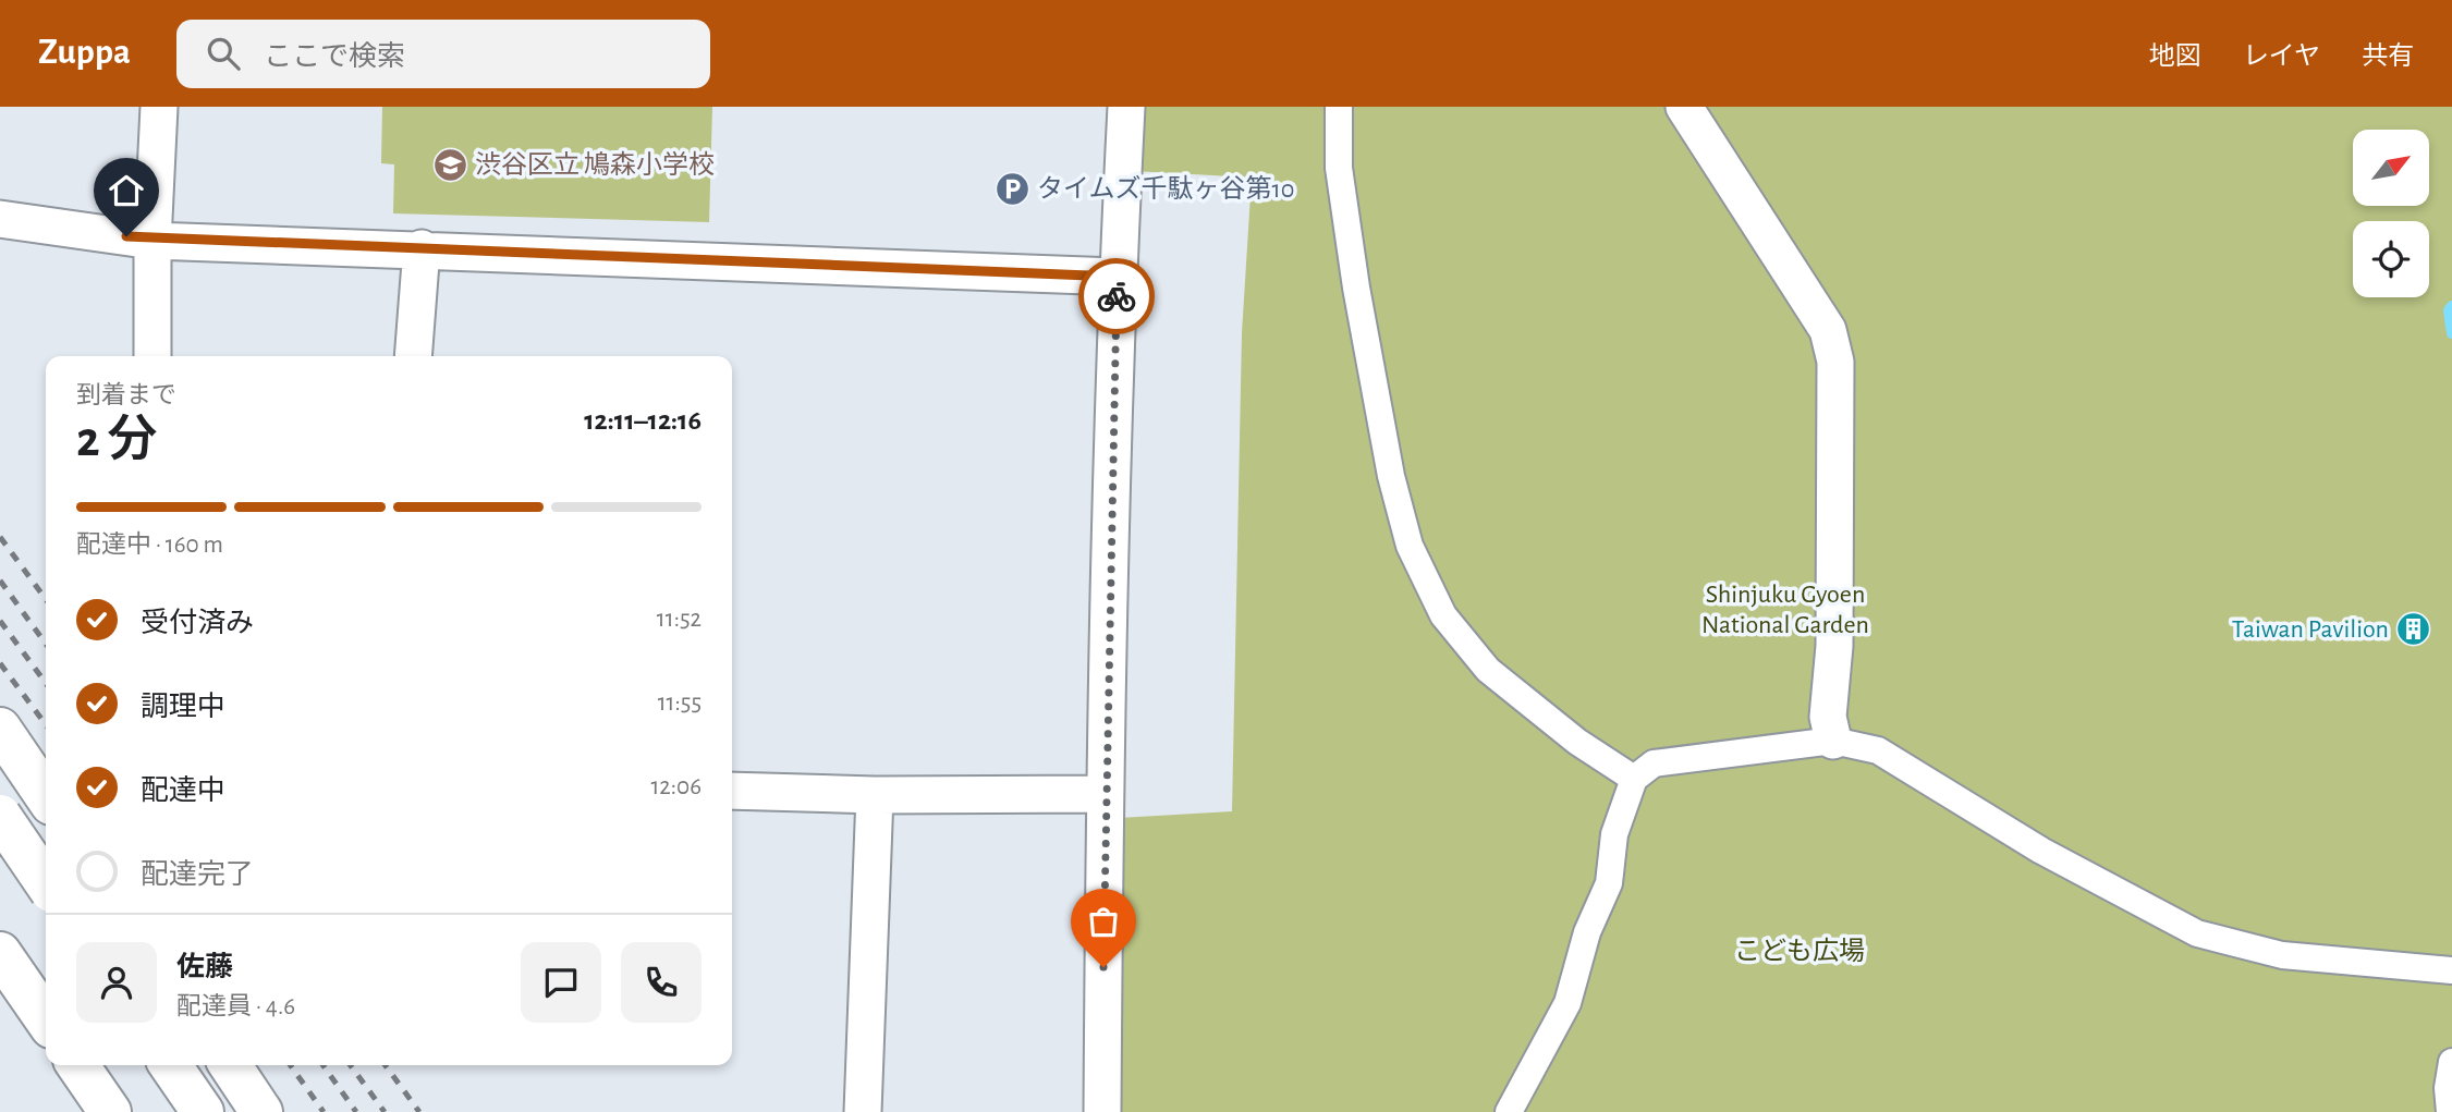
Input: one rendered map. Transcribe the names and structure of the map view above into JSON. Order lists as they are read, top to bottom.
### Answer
{
  "parks": ["Shinjuku Gyoen National Garden", "こども広場"],
  "places": {
    "school or university": ["渋谷区立 鳩森小学校"],
    "parking": ["タイムズ千駄ヶ谷第10"],
    "building": ["Taiwan Pavilion"]
  },
  "north": "top right",
  "page": {
    "header": "Zuppa",
    "search": "ここで検索",
    "nav": ["地図", "レイヤ", "共有"],
    "heading": ["2 分", "到着まで", "12:11–12:16"],
    "panel": ["佐藤", "配達員 · 4.6"],
    "bar": "配達中 · 160 m",
    "list": [
      ["受付済み", "11:52"],
      ["調理中", "11:55"],
      ["配達中", "12:06"],
      "配達完了"
    ]
  }
}
